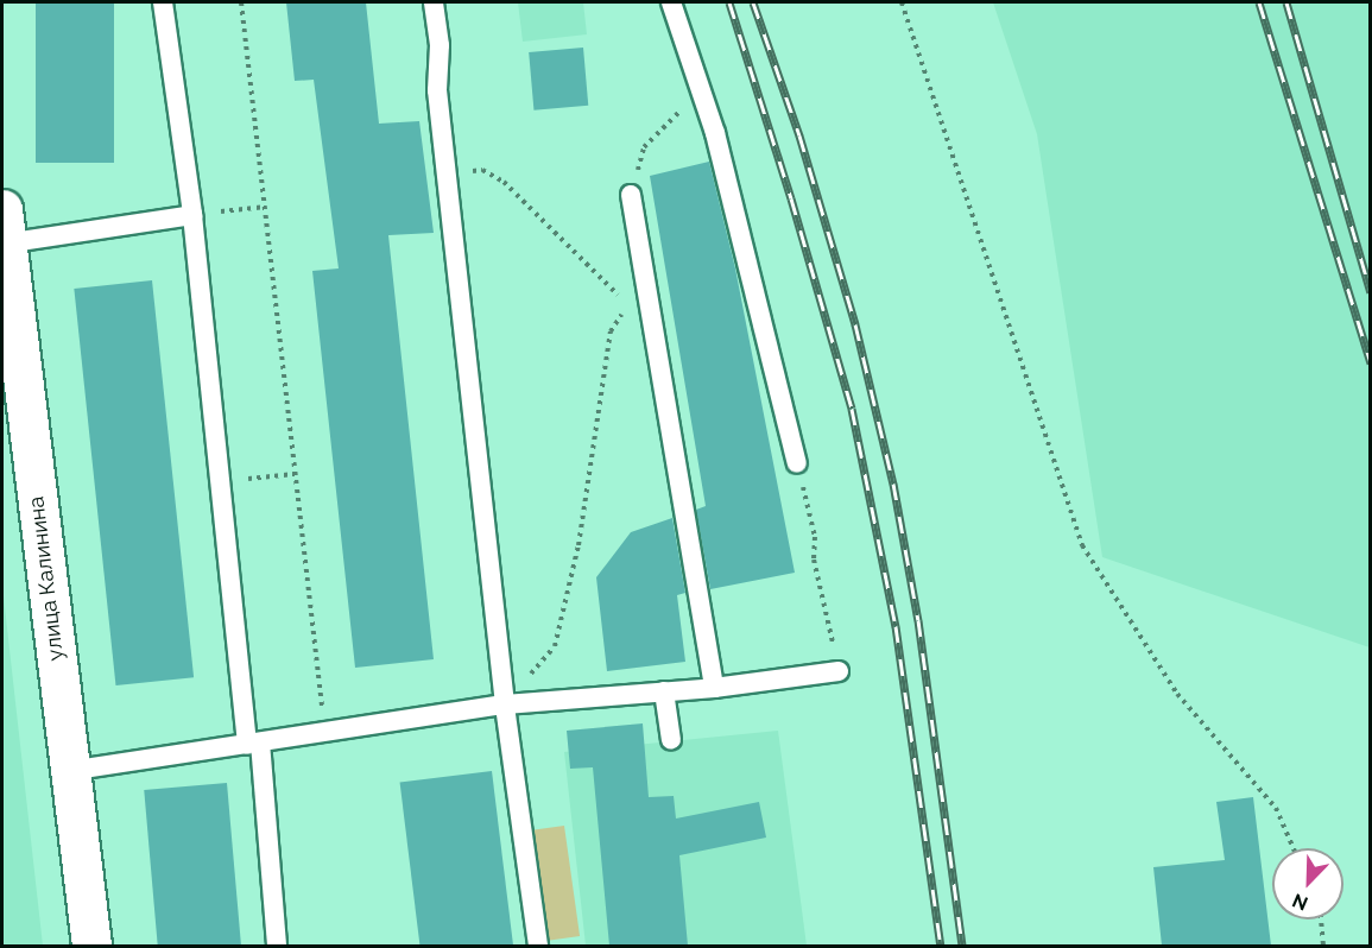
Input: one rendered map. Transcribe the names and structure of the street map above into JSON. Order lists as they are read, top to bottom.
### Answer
{
  "streets": {
    "street": ["улица Калинина"]
  },
  "north": "bottom left"
}
